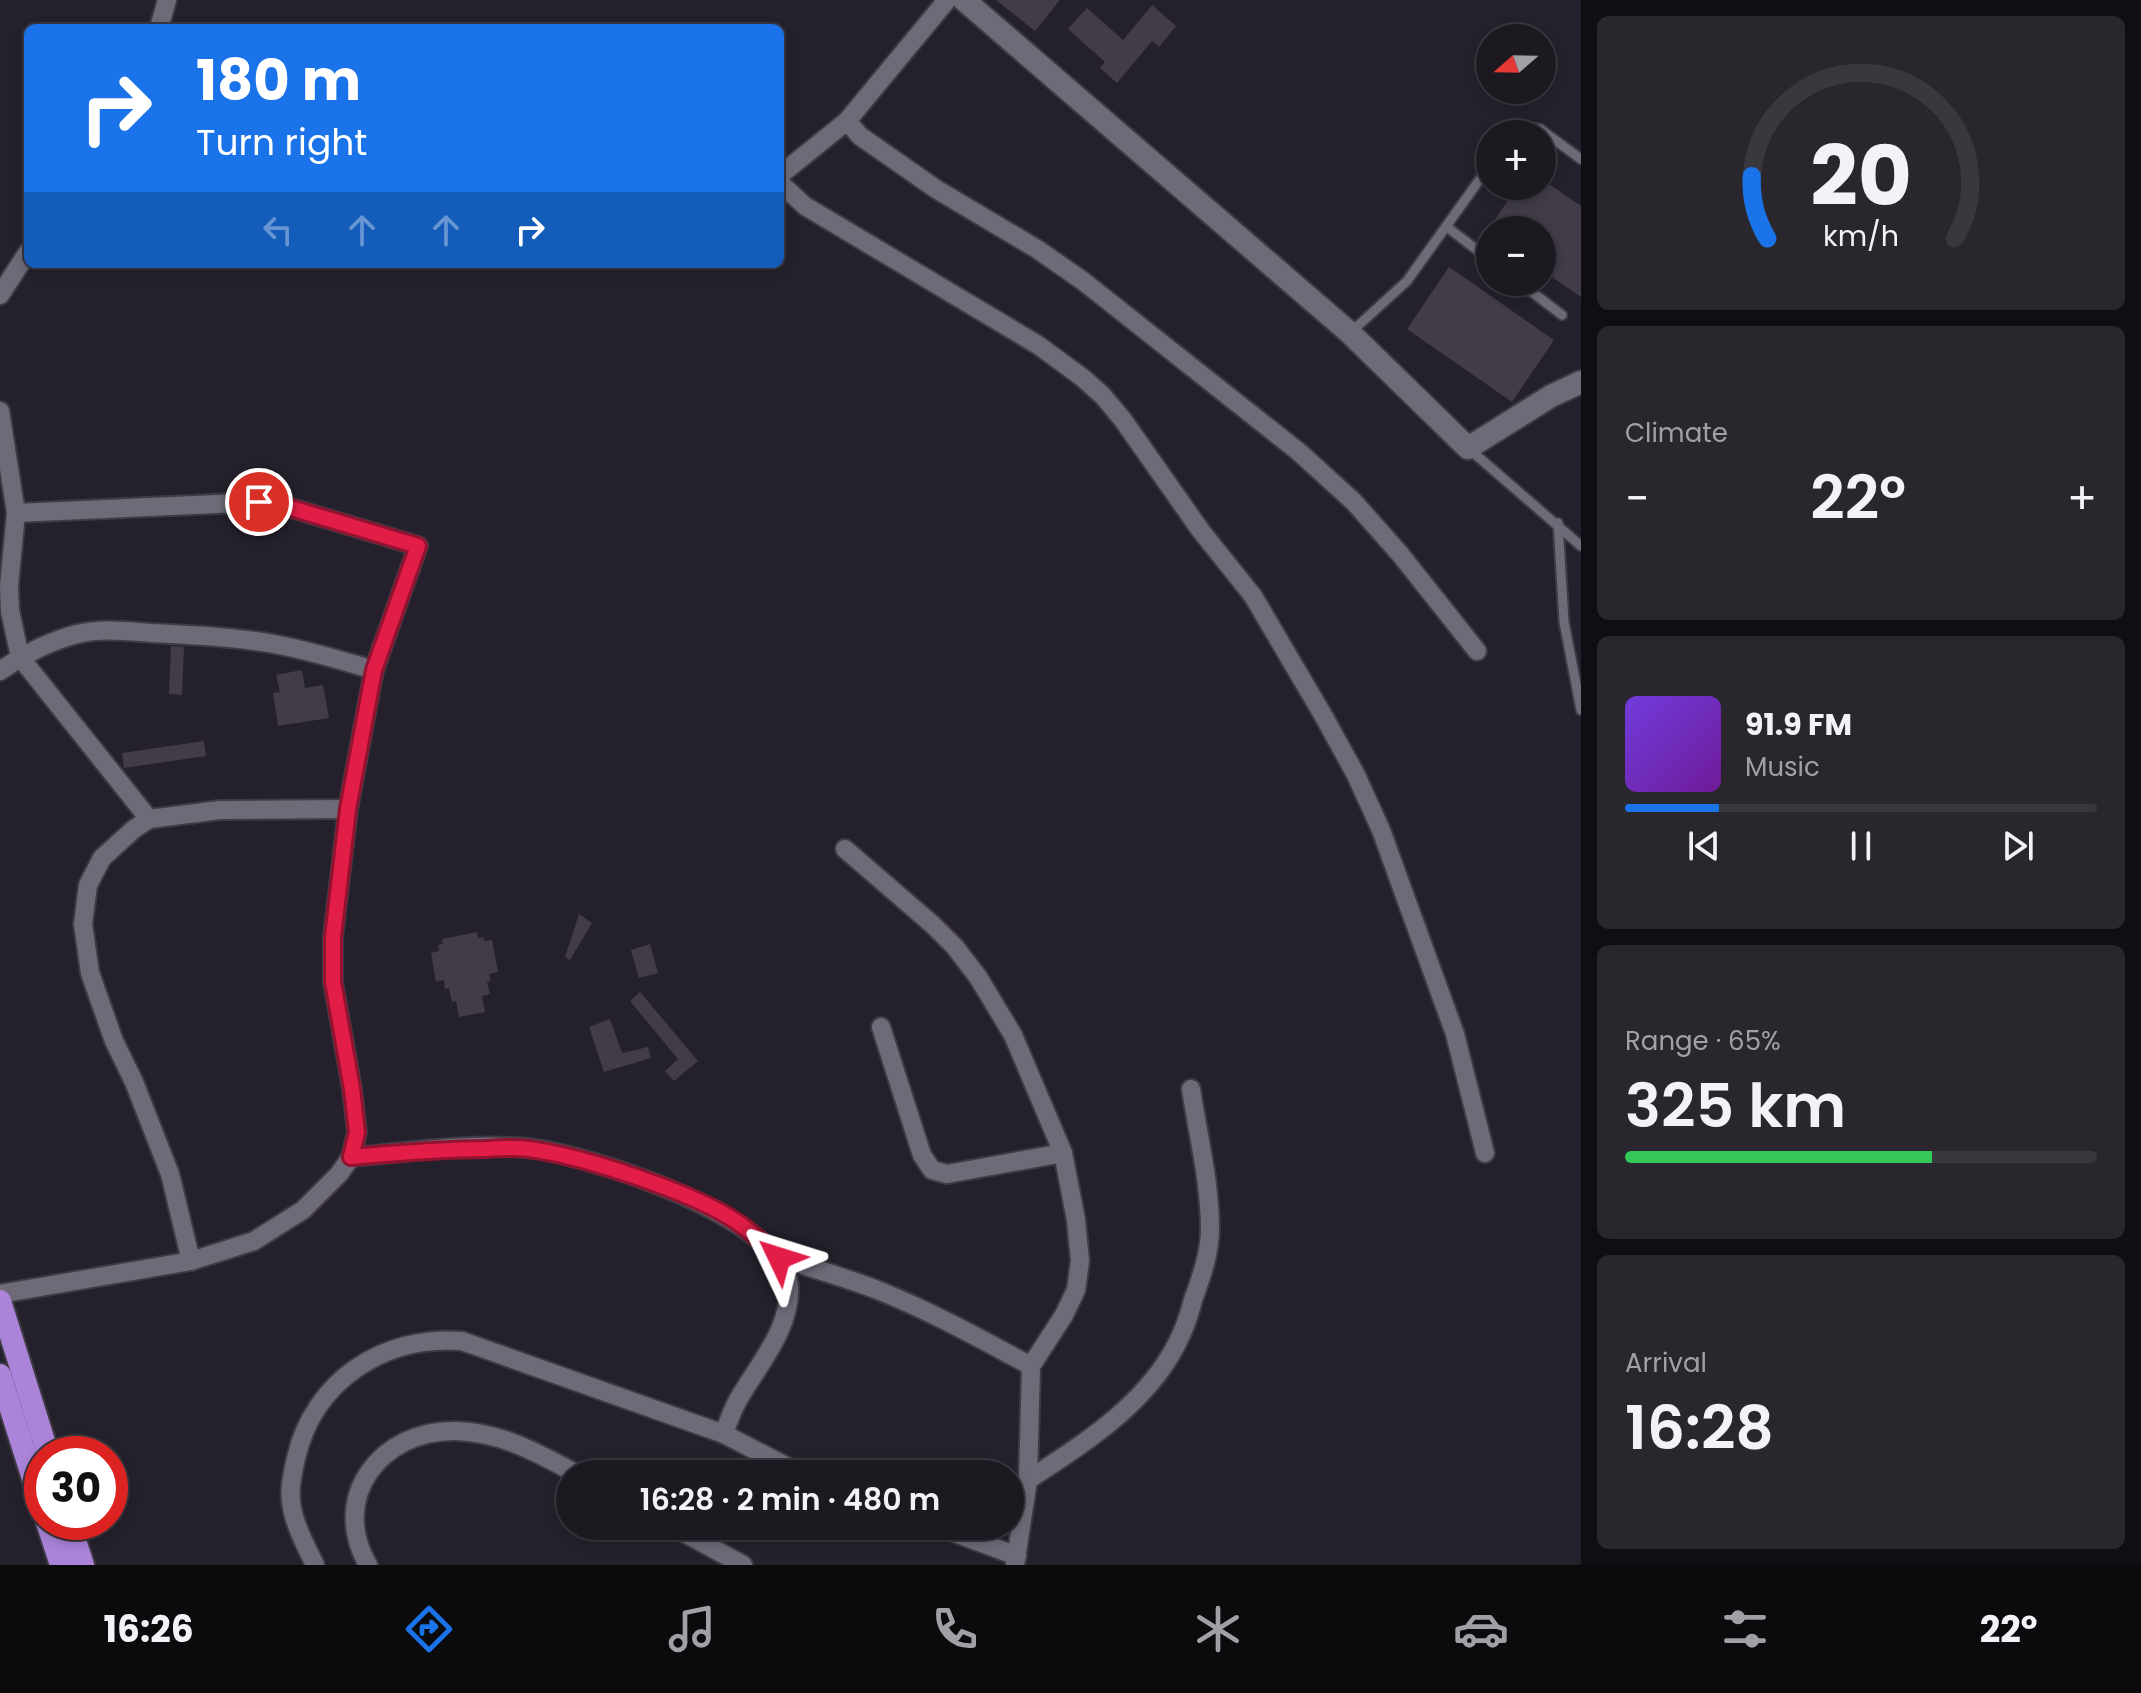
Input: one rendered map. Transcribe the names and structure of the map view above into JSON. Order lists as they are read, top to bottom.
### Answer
{
  "north": "left",
  "page": {
    "map_buttons": ["+", "−"],
    "turn": ["180 m", "Turn right"],
    "tile": [
      "Climate",
      ["Range · 65%", "325 km"],
      ["Arrival", "16:28"]
    ],
    "heat": ["−", "22°", "+"],
    "song": ["91.9 FM", "Music"],
    "limit": "30",
    "trip": "16:28 · 2 min · 480 m",
    "tabs": ["16:26", "22°"],
    "gauge": ["20", "km/h"]
  }
}
